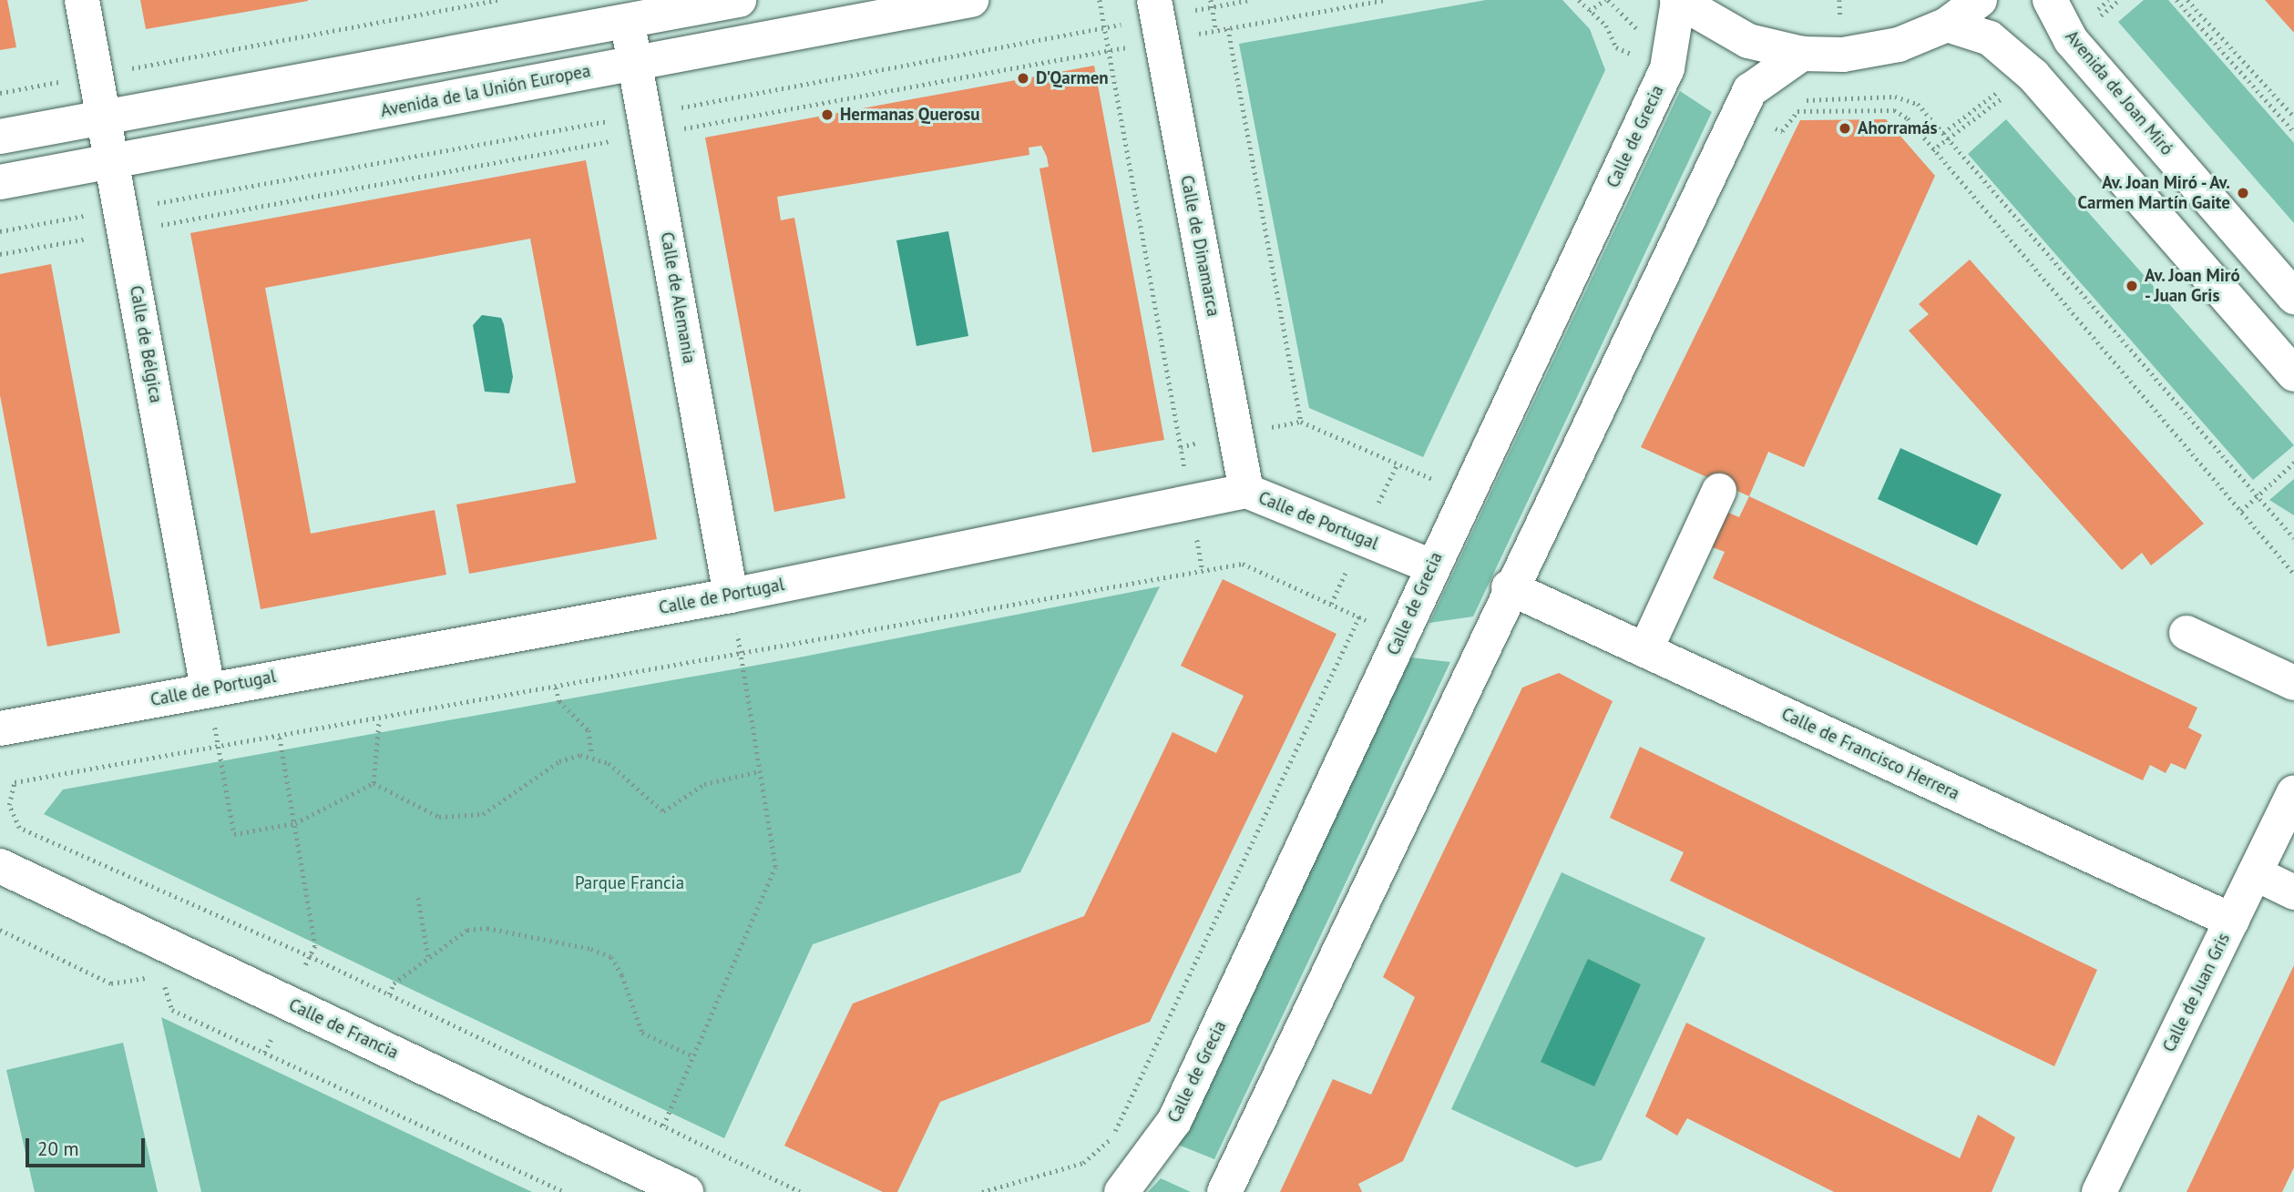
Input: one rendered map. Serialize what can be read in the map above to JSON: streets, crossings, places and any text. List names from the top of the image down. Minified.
{"streets":{"street":["Avenida de la Unión Europea","Avenida de Joan Miró","Calle de Grecia","Calle de Dinamarca","Calle de Alemania","Calle de Bélgica","Calle de Portugal","Calle de Francisco Herrera","Calle de Juan Gris","Calle de Francia"]},"crossings":[["Avenida de la Unión Europea","Calle de Alemania"],["Avenida de la Unión Europea","Calle de Bélgica"],["Calle de Grecia","Calle de Portugal"],["Calle de Dinamarca","Calle de Portugal"],["Calle de Alemania","Calle de Portugal"],["Calle de Bélgica","Calle de Portugal"],["Calle de Francisco Herrera","Calle de Juan Gris"]],"parks":["Parque Francia"],"places":["D'Qarmen","Hermanas Querosu","Ahorramás","Av. Joan Miró - Av. Carmen Martín Gaite","Av. Joan Miró - Juan Gris"],"scale_bar":"20 m"}
